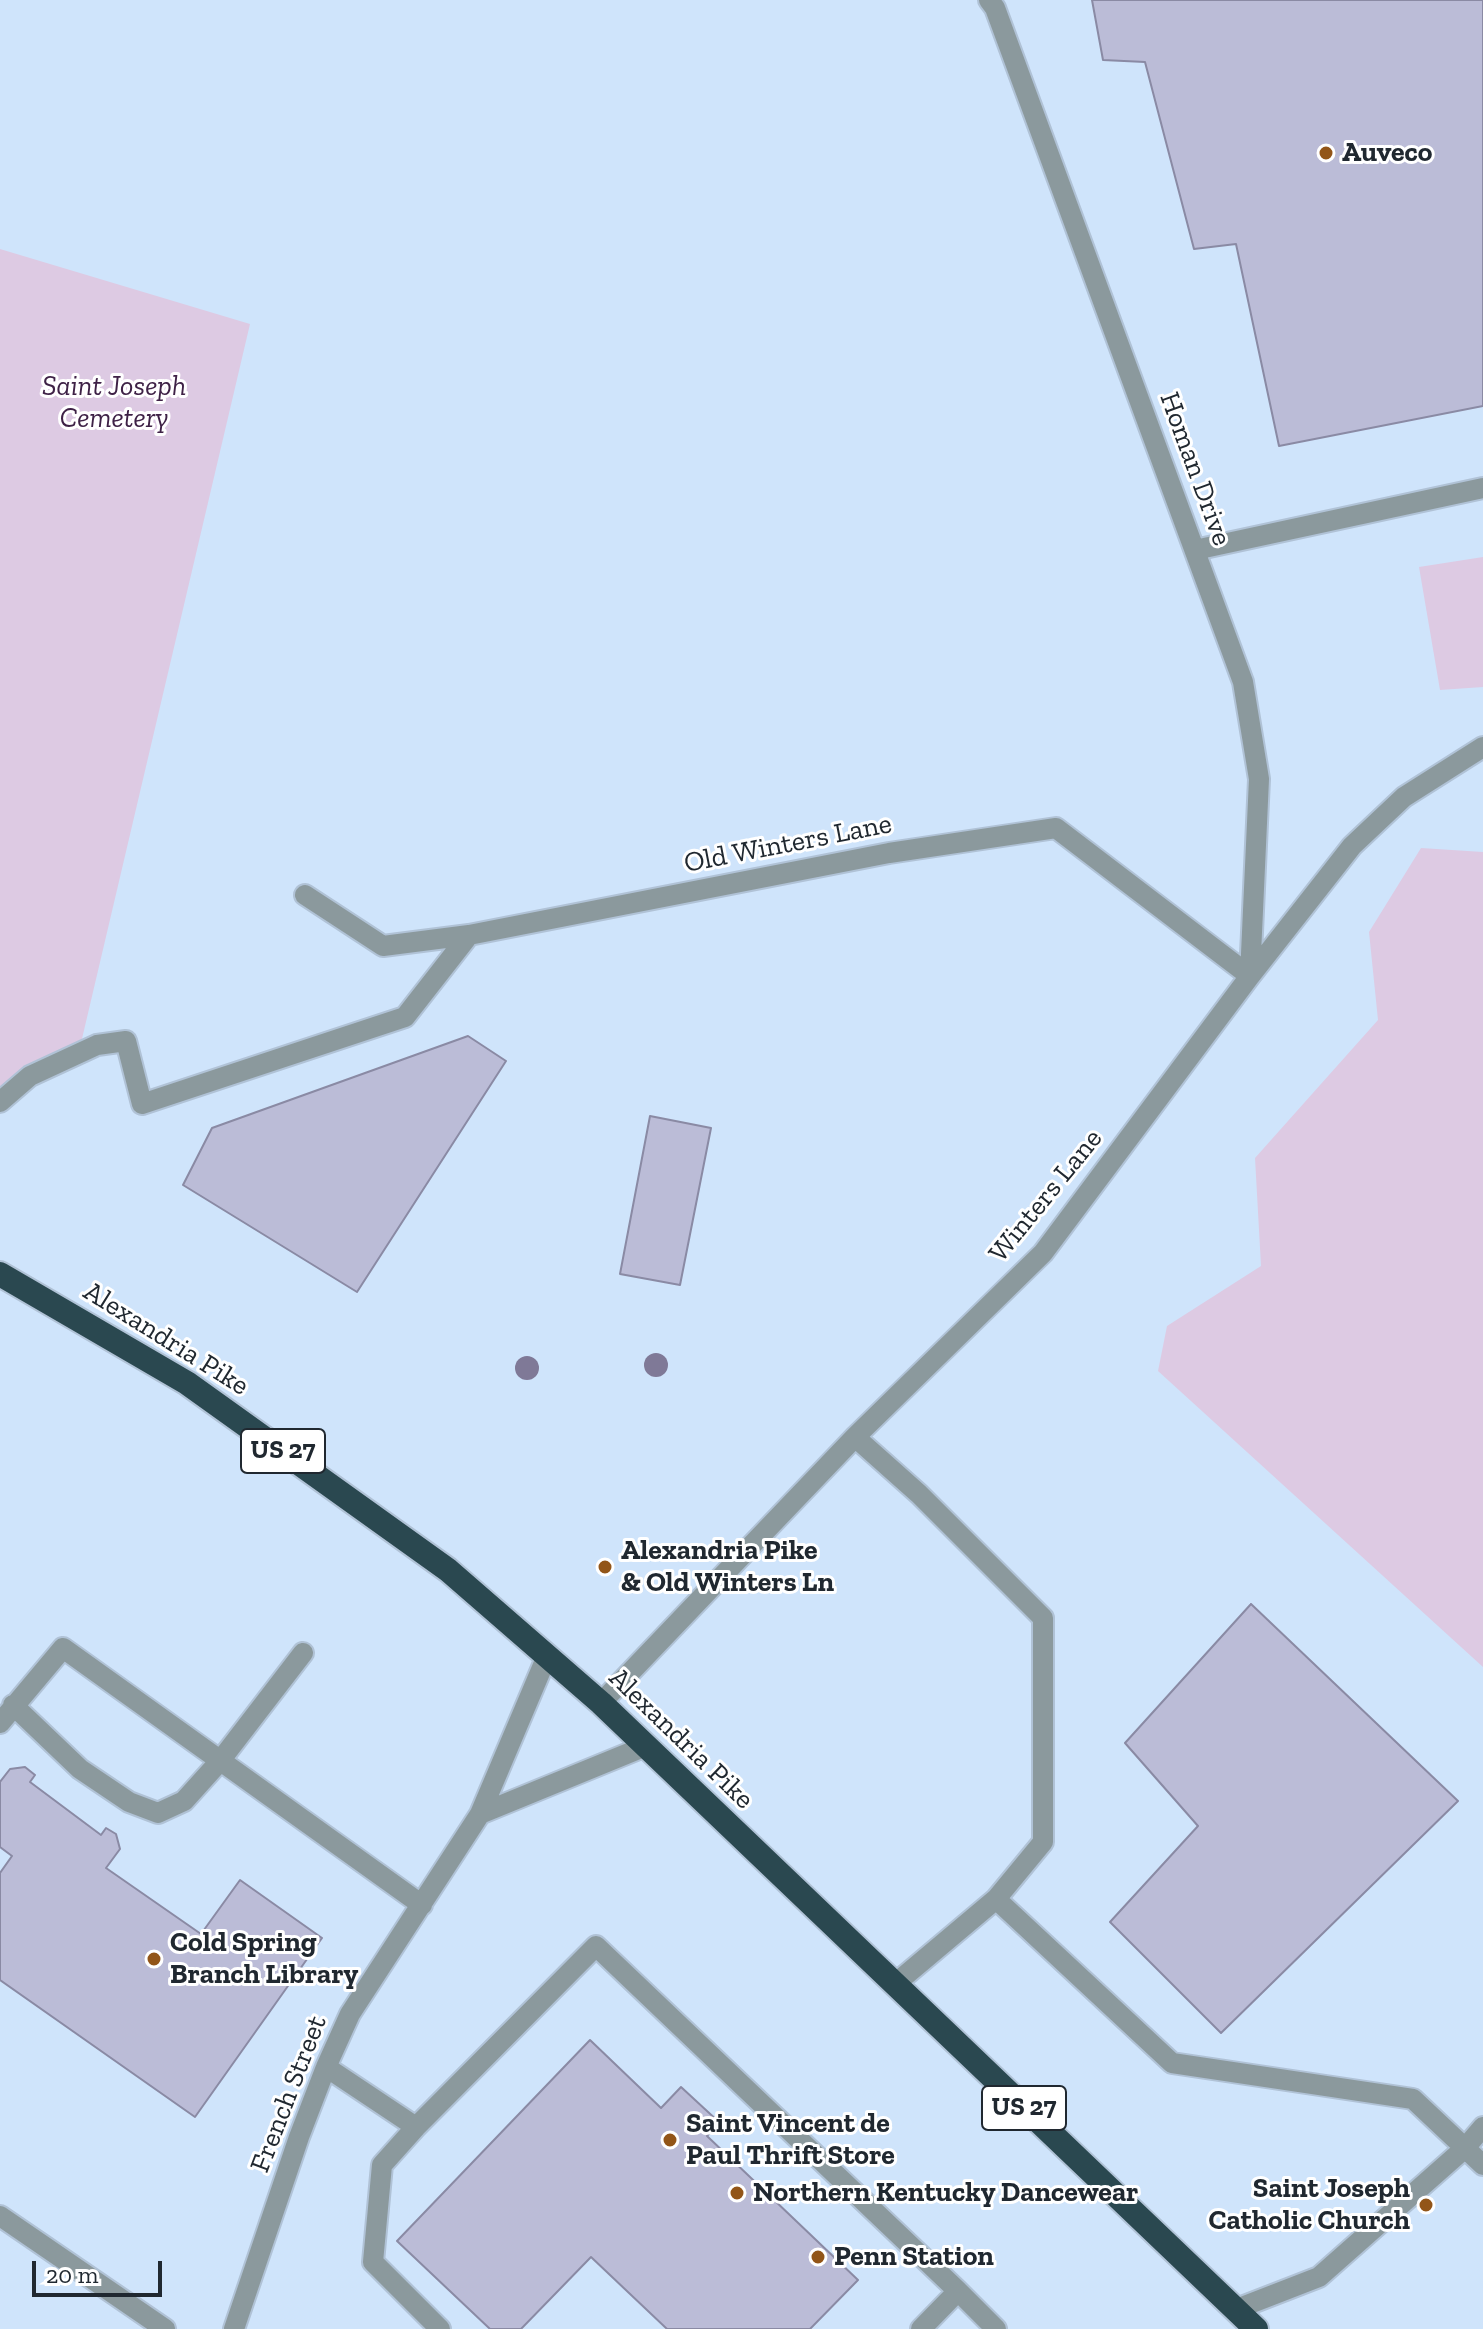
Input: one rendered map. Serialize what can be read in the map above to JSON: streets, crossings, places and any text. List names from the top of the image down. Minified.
{"streets":{"highway":["Alexandria Pike","US 27"],"street":["Homan Drive","Old Winters Lane","Winters Lane","French Street"]},"crossings":[["Homan Drive","Old Winters Lane"],["Homan Drive","Winters Lane"],["Old Winters Lane","Winters Lane"],["Winters Lane","Alexandria Pike"],["Alexandria Pike","French Street"]],"parks":["Saint Joseph Cemetery"],"places":["Auveco","Alexandria Pike & Old Winters Ln","Cold Spring Branch Library","Saint Vincent de Paul Thrift Store","Northern Kentucky Dancewear","Saint Joseph Catholic Church","Penn Station"],"scale_bar":"20 m"}
